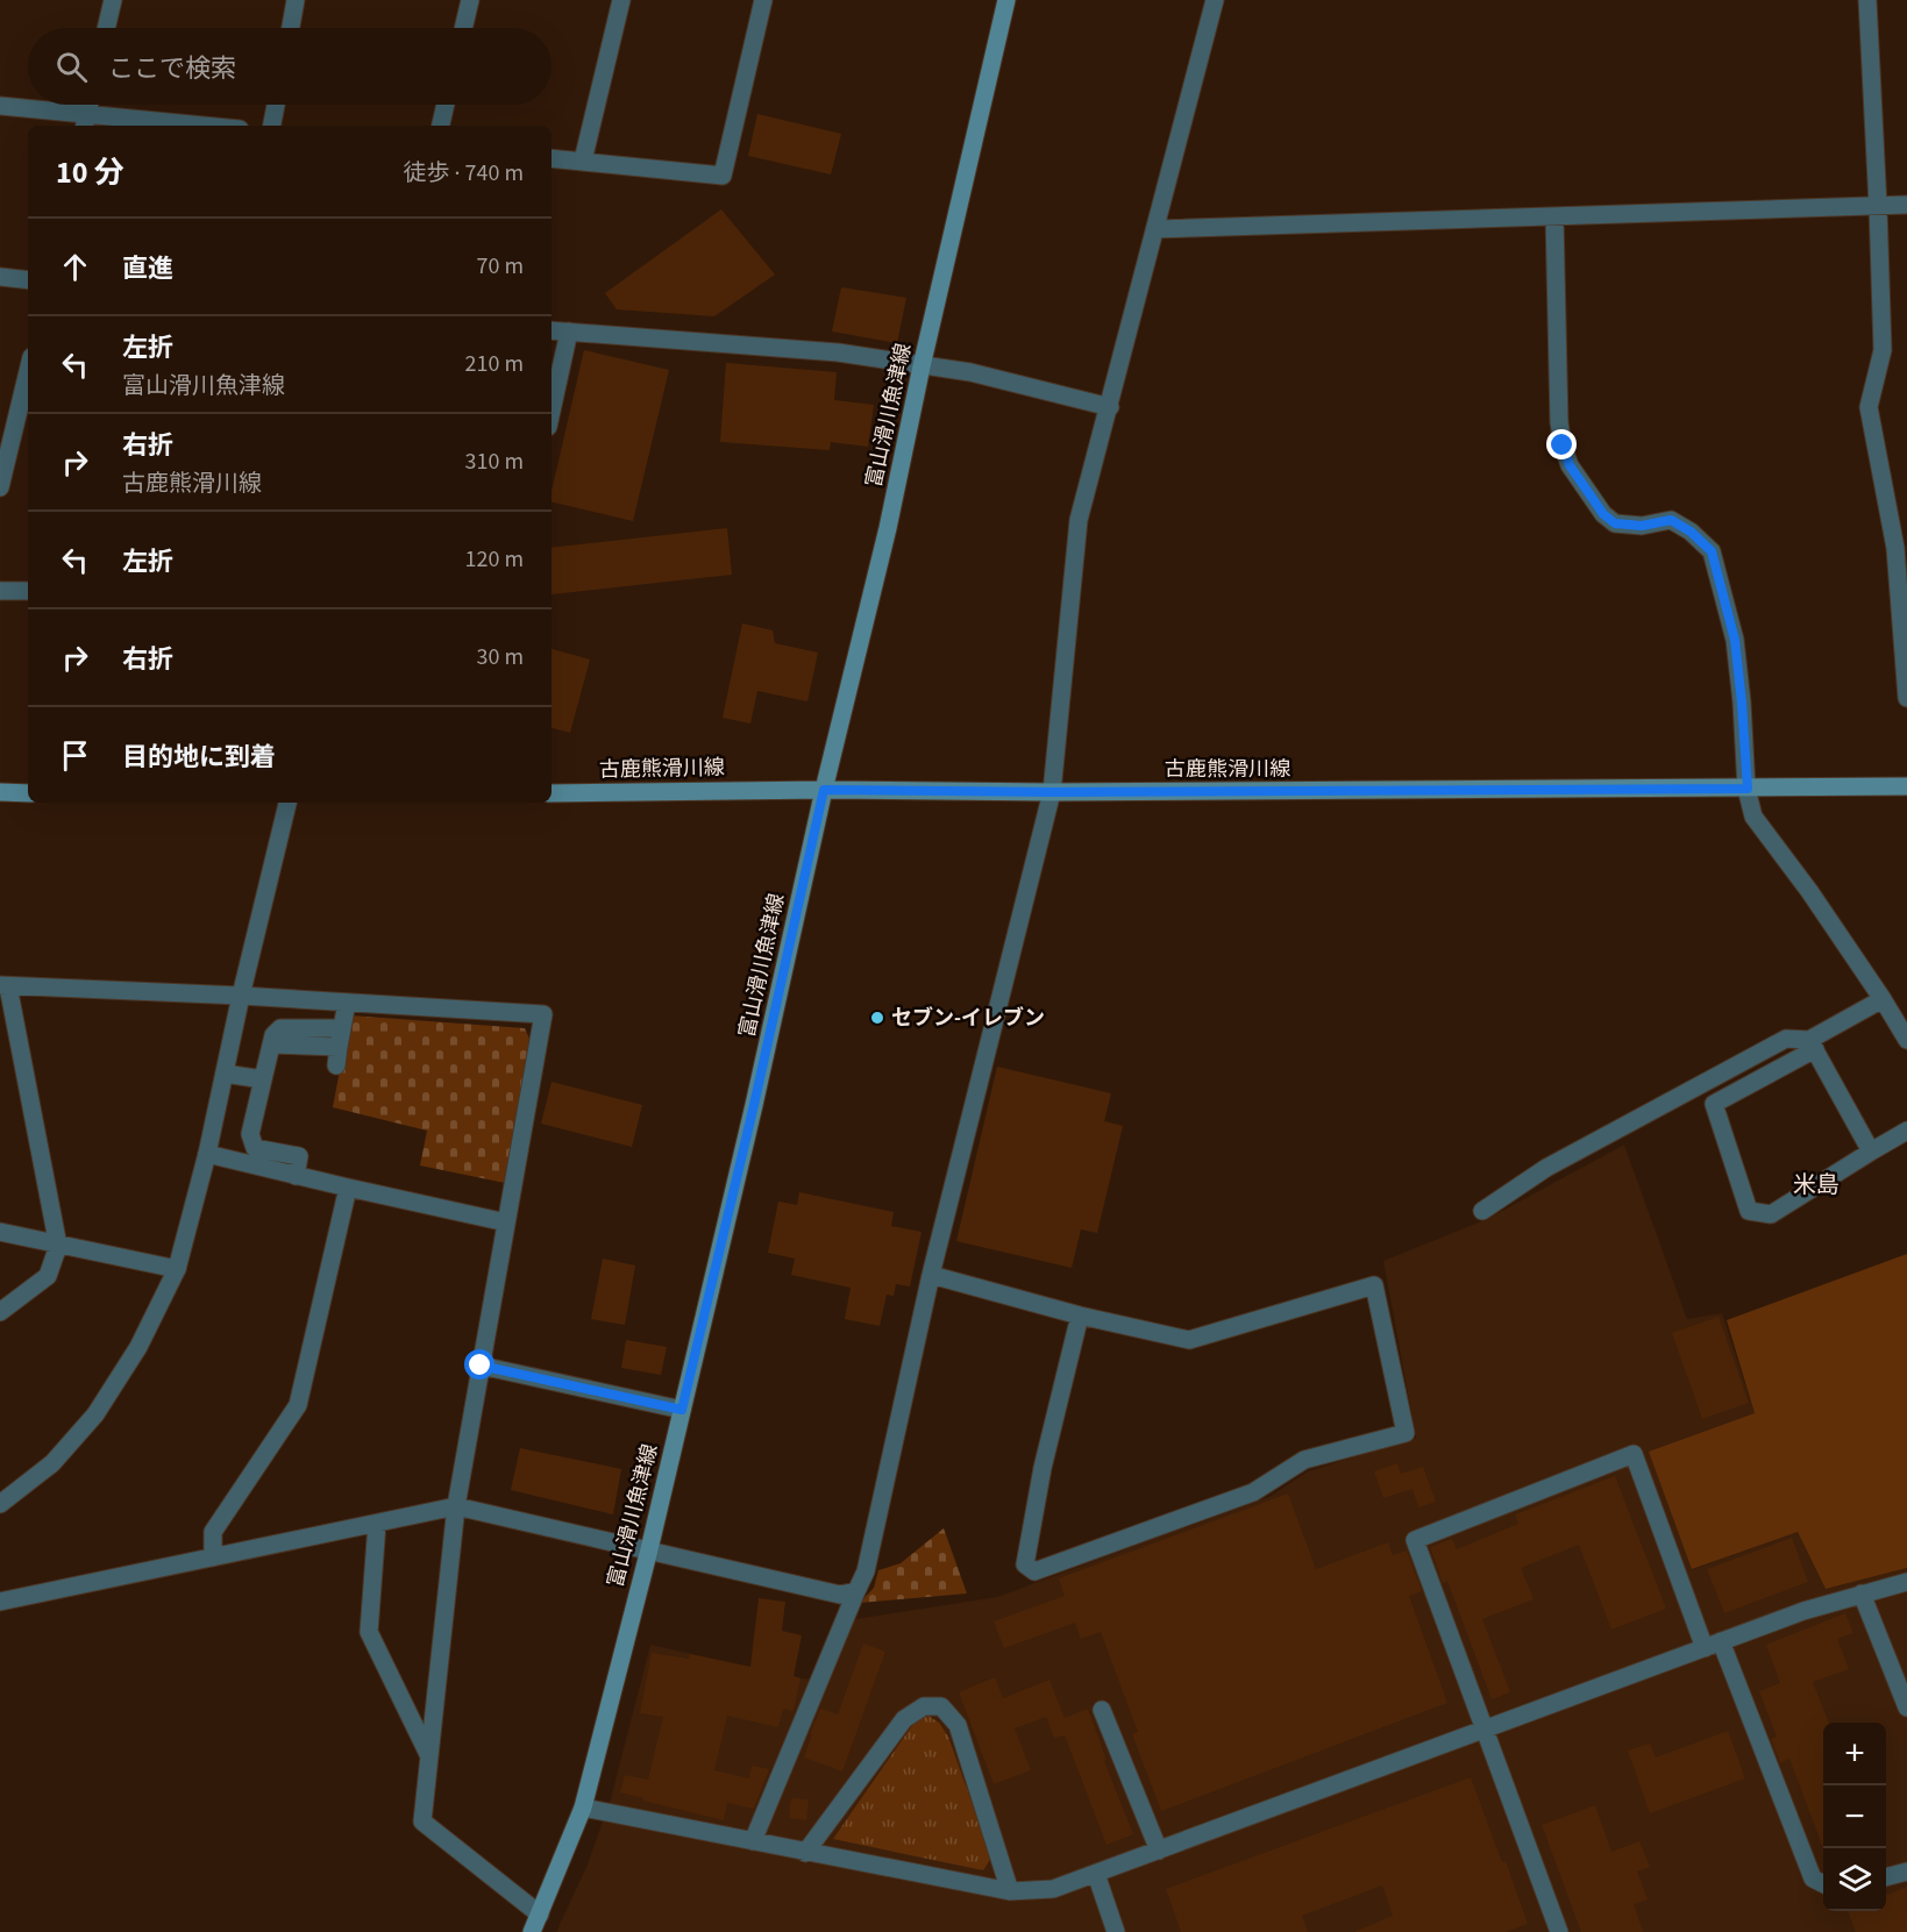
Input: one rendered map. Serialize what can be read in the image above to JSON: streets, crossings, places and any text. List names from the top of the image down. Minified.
{"streets":{"main road":["富山滑川魚津線","古鹿熊滑川線"]},"crossings":[["富山滑川魚津線","古鹿熊滑川線"]],"districts":["米島"],"places":["セブン-イレブン"],"page":{"search":"ここで検索","heading":["10 分","徒歩 · 740 m"],"list":[["直進","70 m"],["左折","富山滑川魚津線","210 m"],["右折","古鹿熊滑川線","310 m"],["左折","120 m"],["右折","30 m"],"目的地に到着"],"map_buttons":["+","−"]}}
